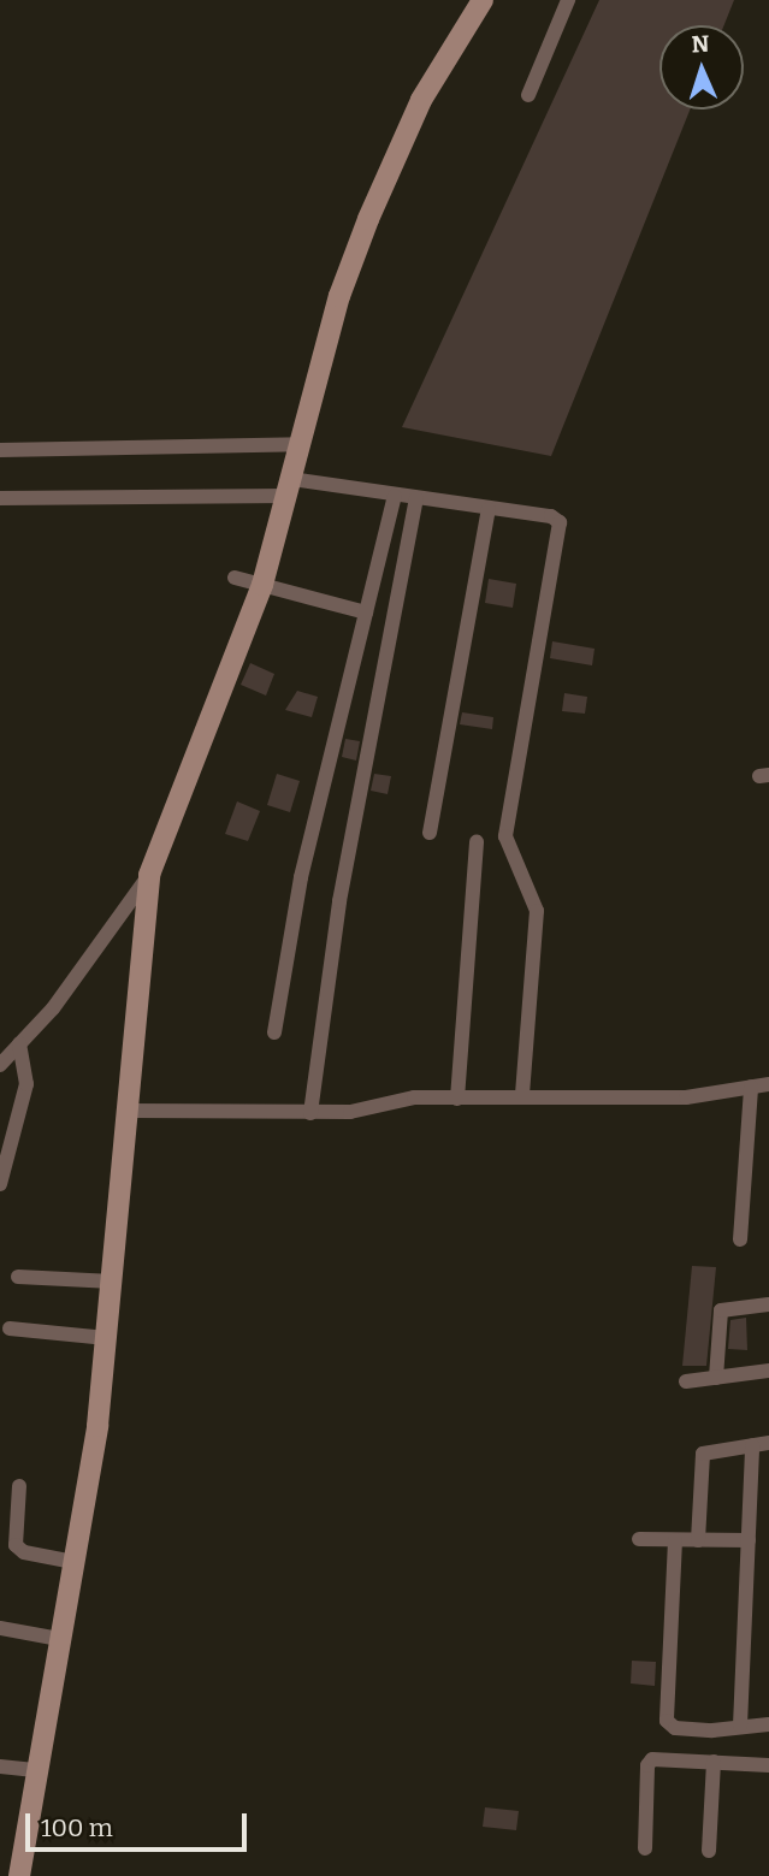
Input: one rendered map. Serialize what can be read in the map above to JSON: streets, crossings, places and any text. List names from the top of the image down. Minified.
{"scale_bar":"100 m","north":"top"}
